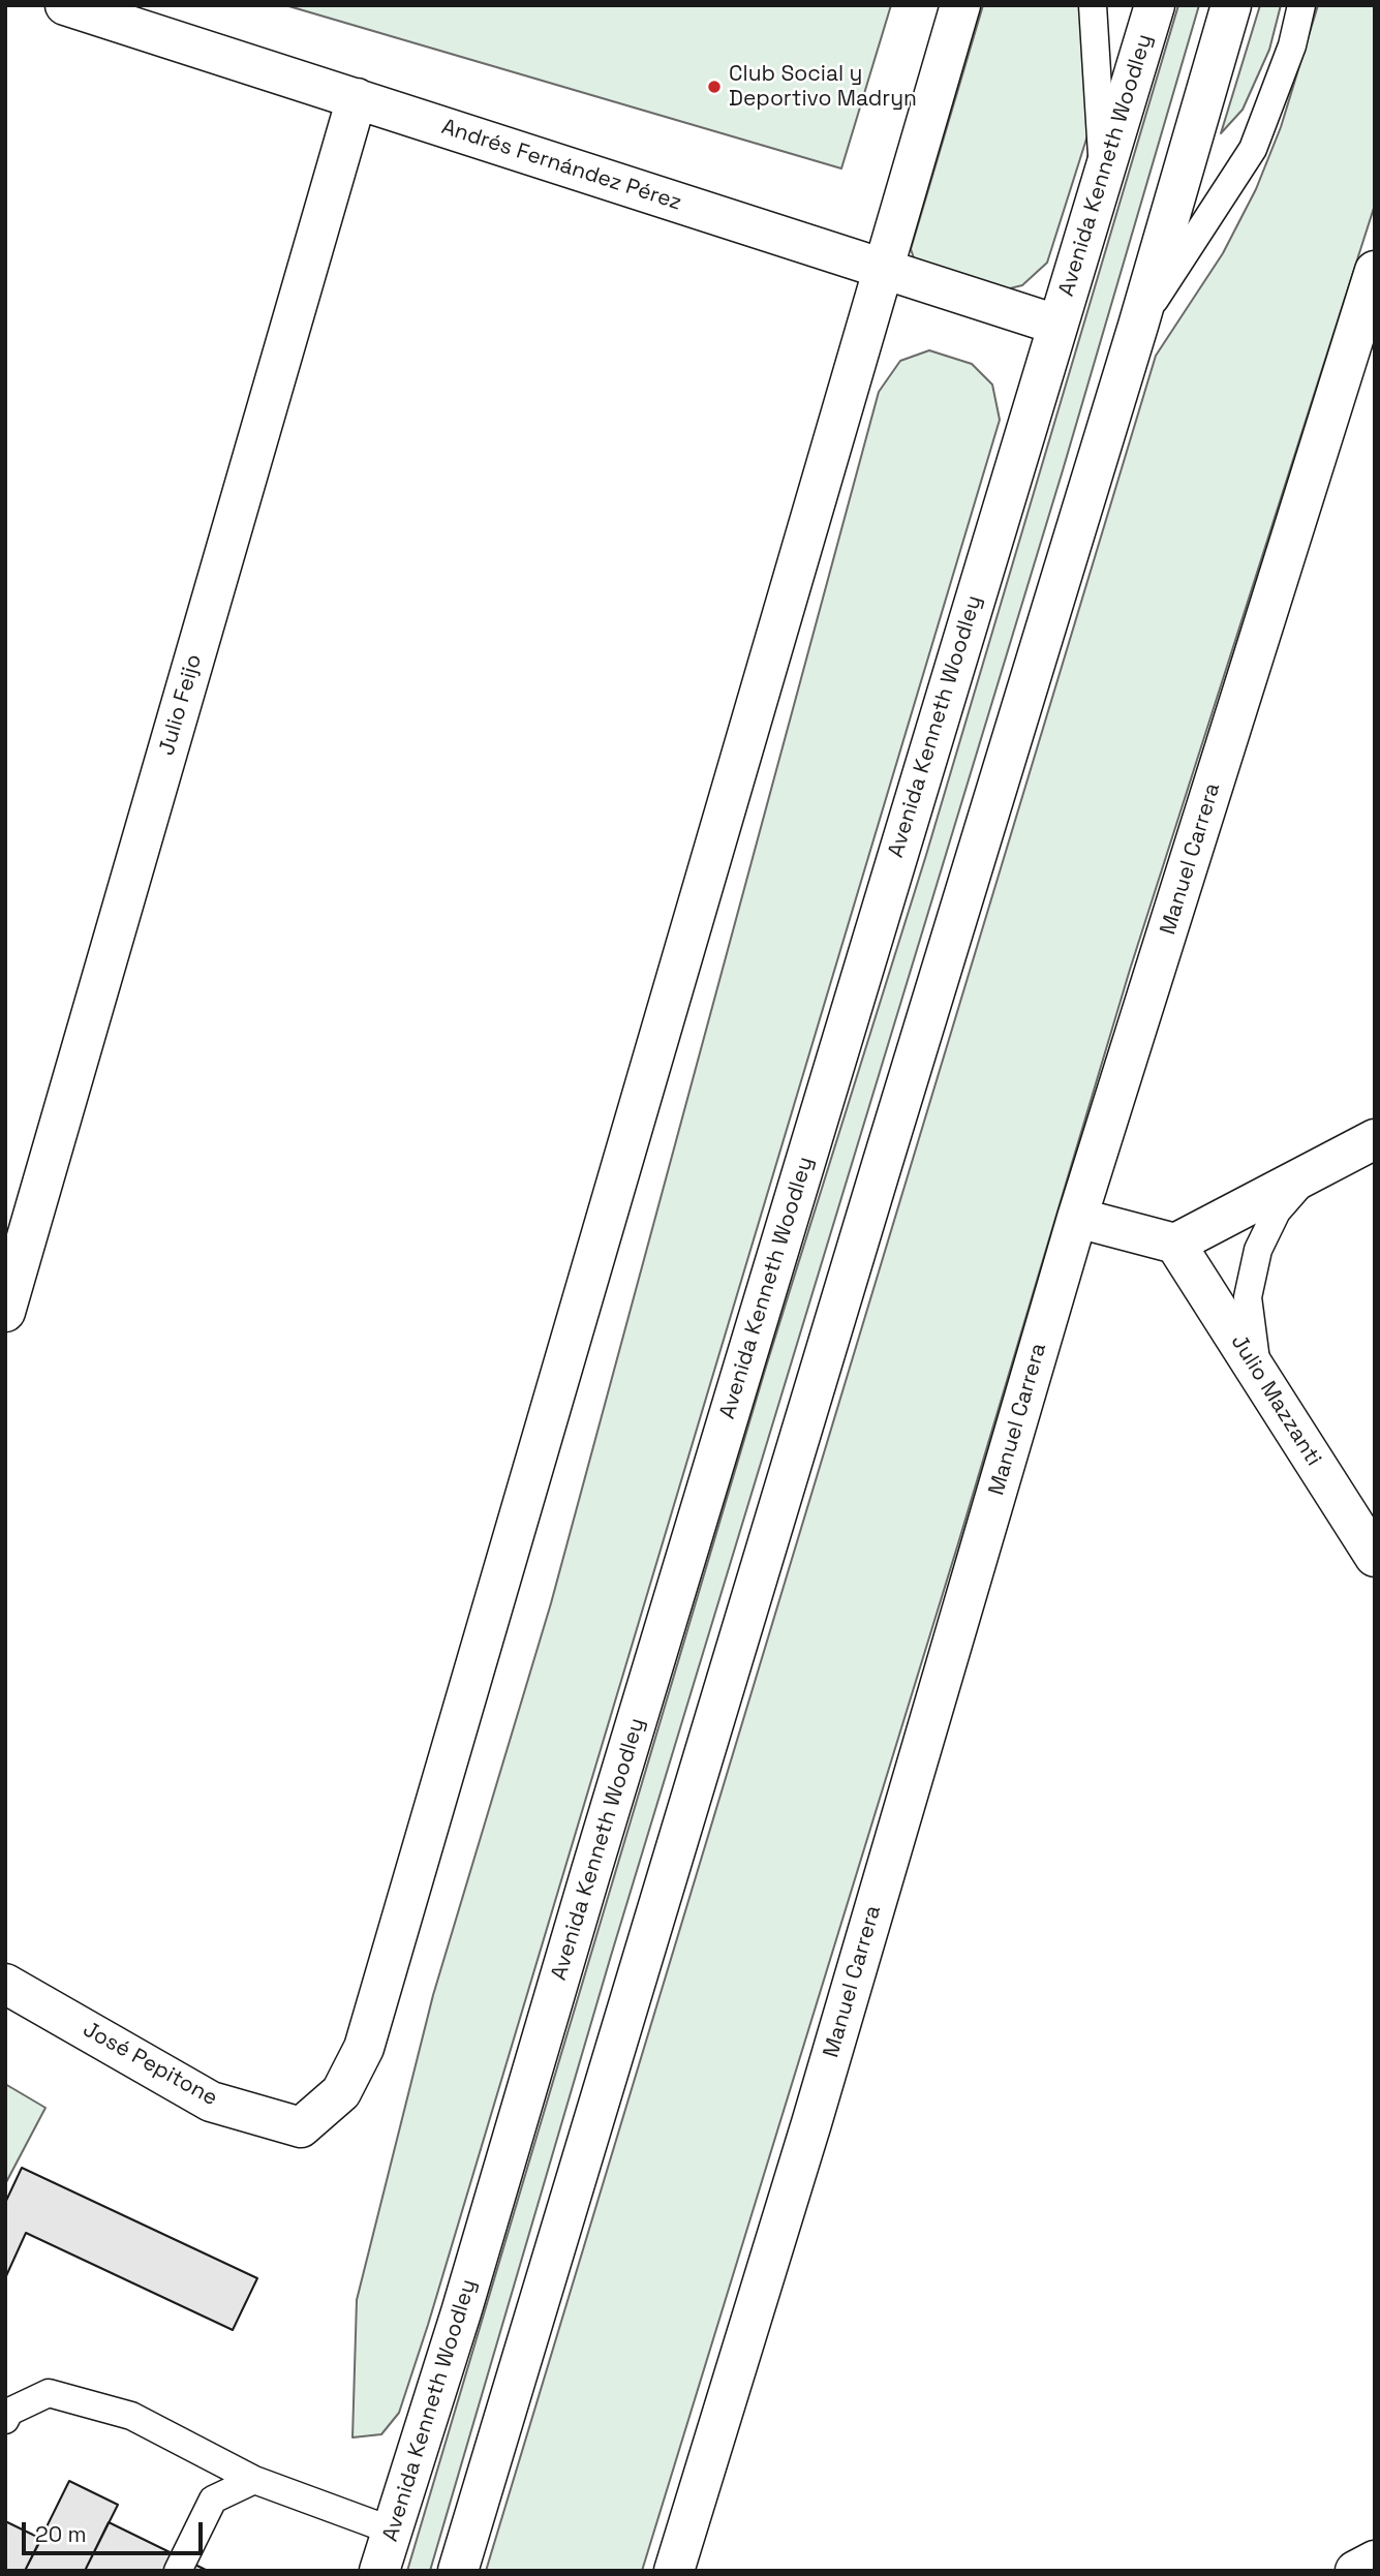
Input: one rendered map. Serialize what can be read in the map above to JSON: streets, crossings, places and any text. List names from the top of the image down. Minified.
{"streets":{"street":["Andrés Fernández Pérez","Avenida Kenneth Woodley","Julio Feijo","Manuel Carrera","Julio Mazzanti","José Pepitone"]},"crossings":[["Andrés Fernández Pérez","Avenida Kenneth Woodley"],["Andrés Fernández Pérez","Julio Feijo"],["Andrés Fernández Pérez","José Pepitone"]],"places":["Club Social y Deportivo Madryn"],"scale_bar":"20 m"}
